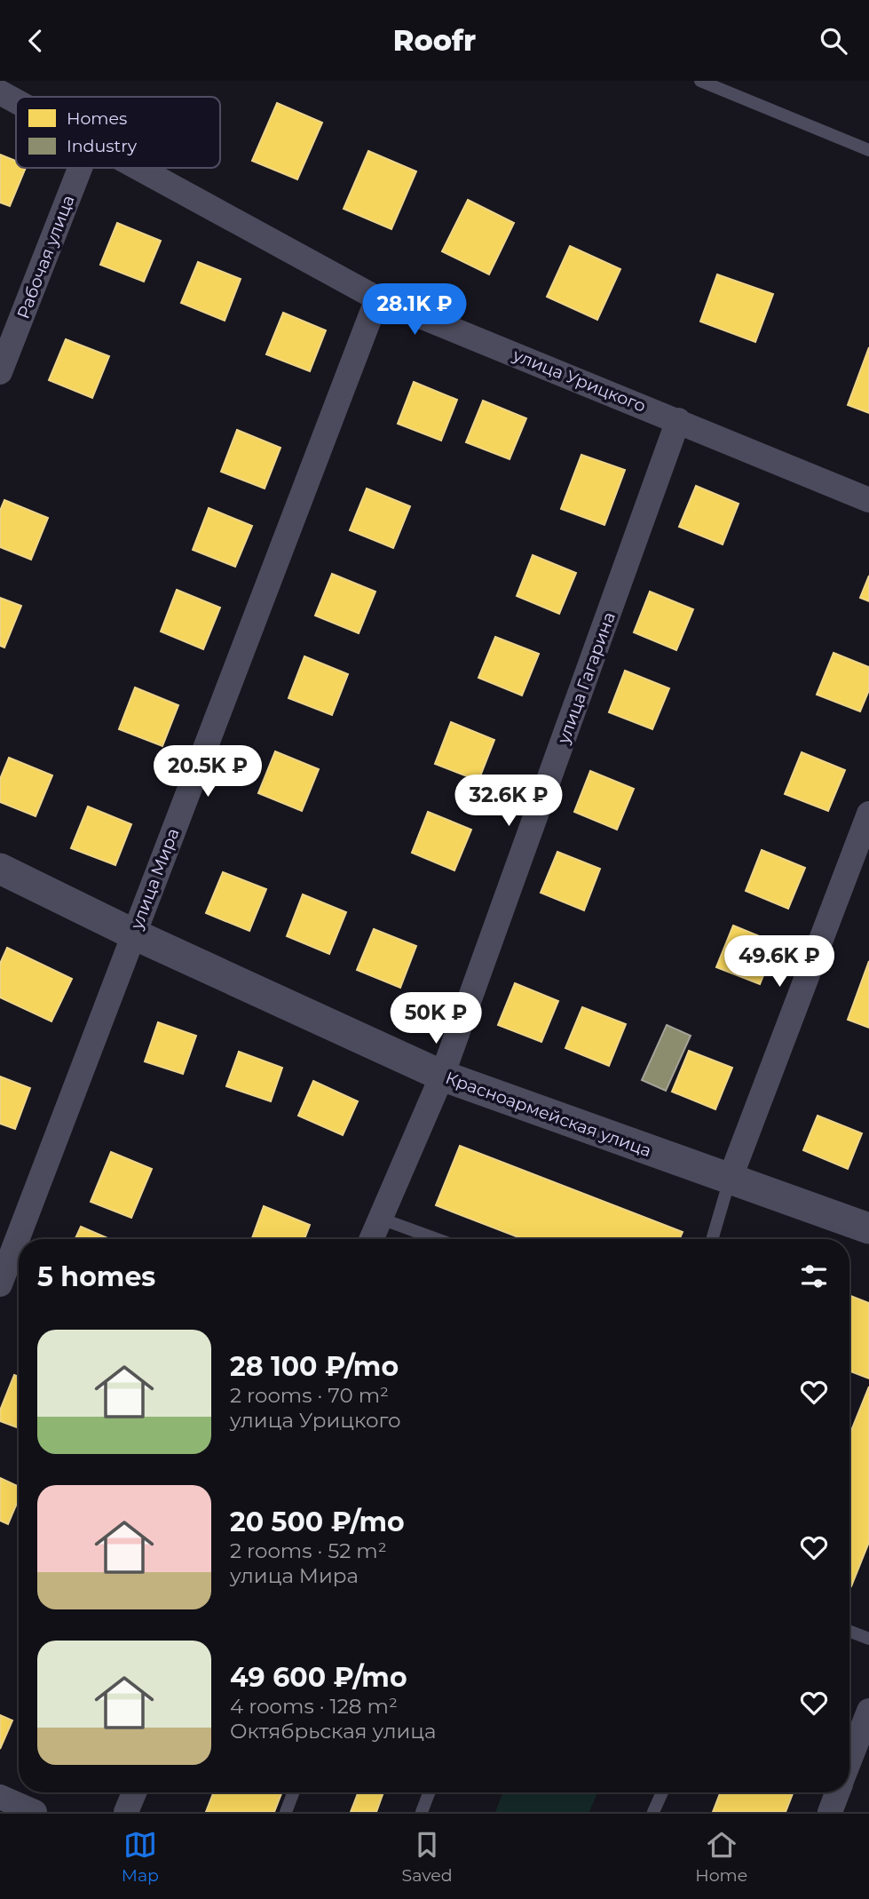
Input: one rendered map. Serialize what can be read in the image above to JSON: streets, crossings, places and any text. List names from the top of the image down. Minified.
{"streets":{"street":["Рабочая улица","улица Урицкого","улица Гагарина","улица Мира","Красноармейская улица"]},"crossings":[["улица Урицкого","улица Гагарина"],["улица Урицкого","улица Мира"],["улица Гагарина","Красноармейская улица"],["улица Мира","Красноармейская улица"]],"legend":["Homes","Industry"],"page":{"header":"Roofr","price":["28.1K ₽","20.5K ₽","32.6K ₽","49.6K ₽","50K ₽"],"heading":"5 homes","list":[{"name":"28 100 ₽/mo","note":"2 rooms · 70 m² · улица Урицкого"},{"name":"20 500 ₽/mo","note":"2 rooms · 52 m² · улица Мира"},{"name":"49 600 ₽/mo","note":"4 rooms · 128 m² · Октябрьская улица"}],"tabs":["Map","Saved","Home"]}}
